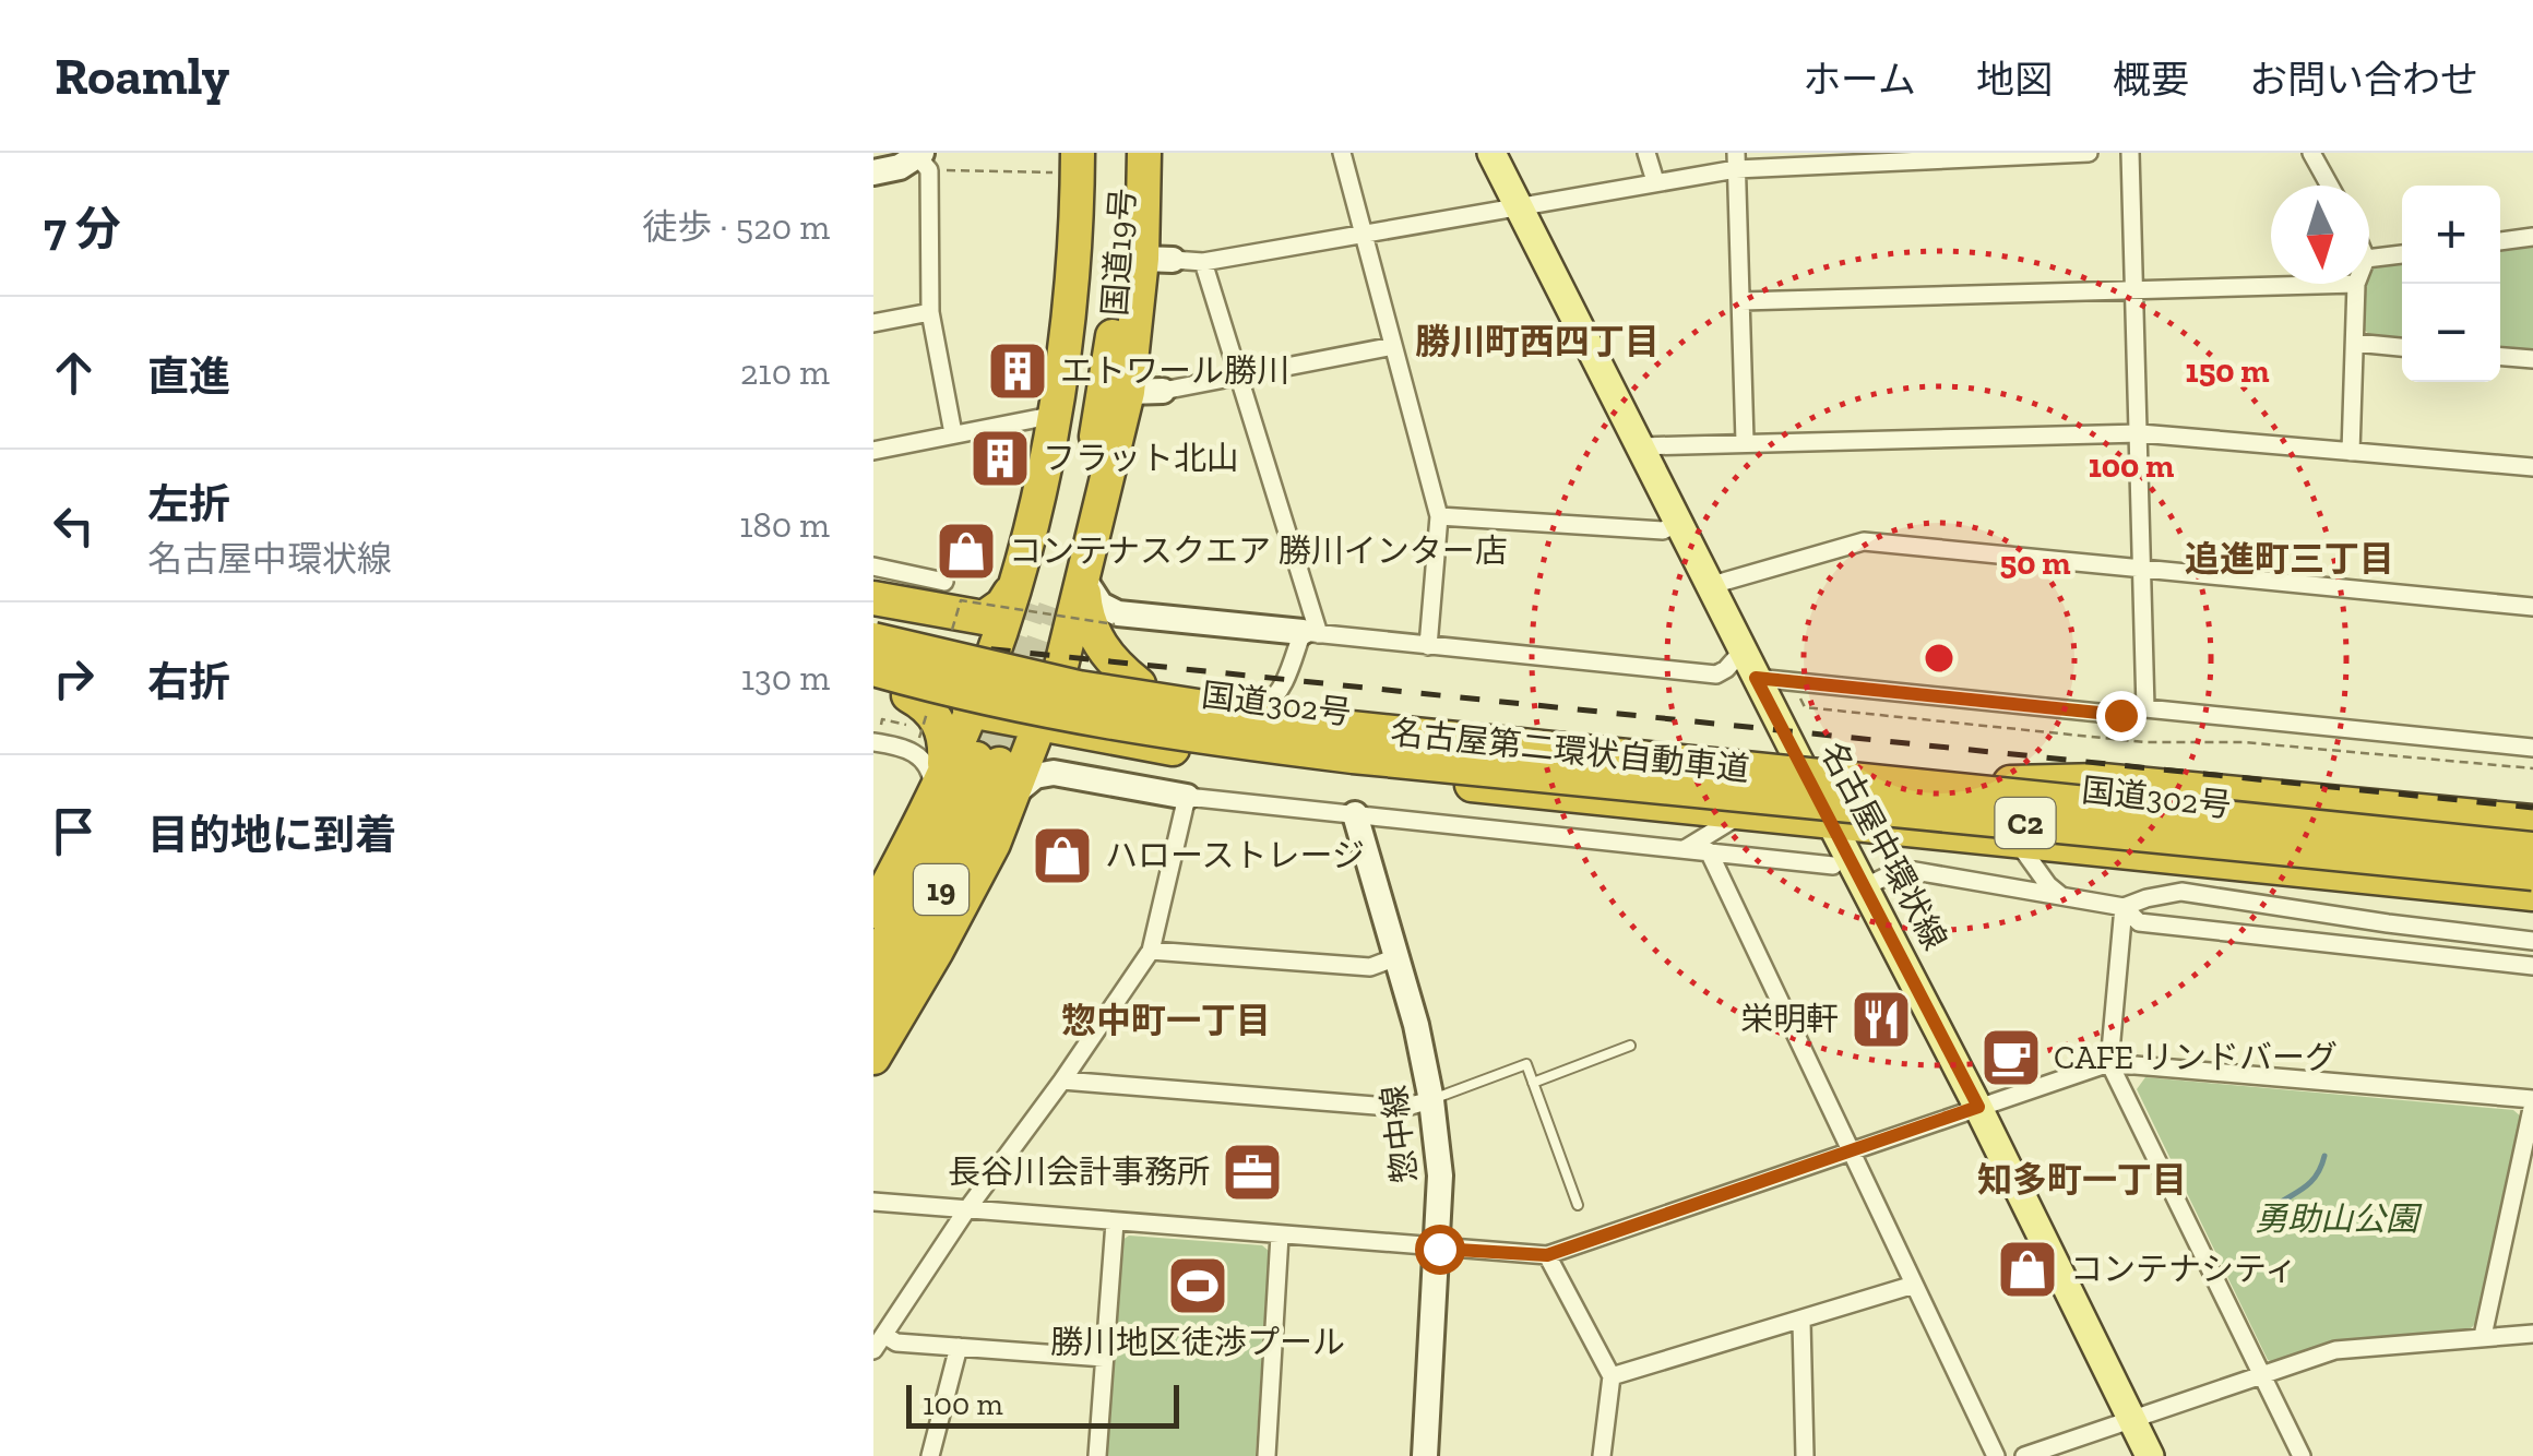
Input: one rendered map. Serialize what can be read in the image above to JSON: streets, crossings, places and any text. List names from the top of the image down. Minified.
{"streets":{"highway":["国道19号","国道302号","名古屋第二環状自動車道","C2","19"],"main road":["名古屋中環状線"],"street":["惣中線"]},"crossings":[["国道302号","名古屋中環状線"]],"districts":["勝川町西四丁目","追進町三丁目","惣中町一丁目","知多町一丁目"],"parks":["勇助山公園"],"places":{"building":["エトワール勝川","フラット北山"],"shop":["コンテナスクエア 勝川インター店","ハローストレージ","コンテナシティ"],"restaurant":["栄明軒"],"cafe":["CAFE リンドバーグ"],"office":["長谷川会計事務所"],"sports":["勝川地区徒渉プール"]},"scale_bar":"100 m","north":"bottom","page":{"header":"Roamly","nav":["ホーム","地図","概要","お問い合わせ"],"heading":["7 分","徒歩 · 520 m"],"map_buttons":["+","−"],"list":[["直進","210 m"],["左折","名古屋中環状線","180 m"],["右折","130 m"],"目的地に到着"],"scale":"100 m"},"rings":["150 m","100 m","50 m"]}
